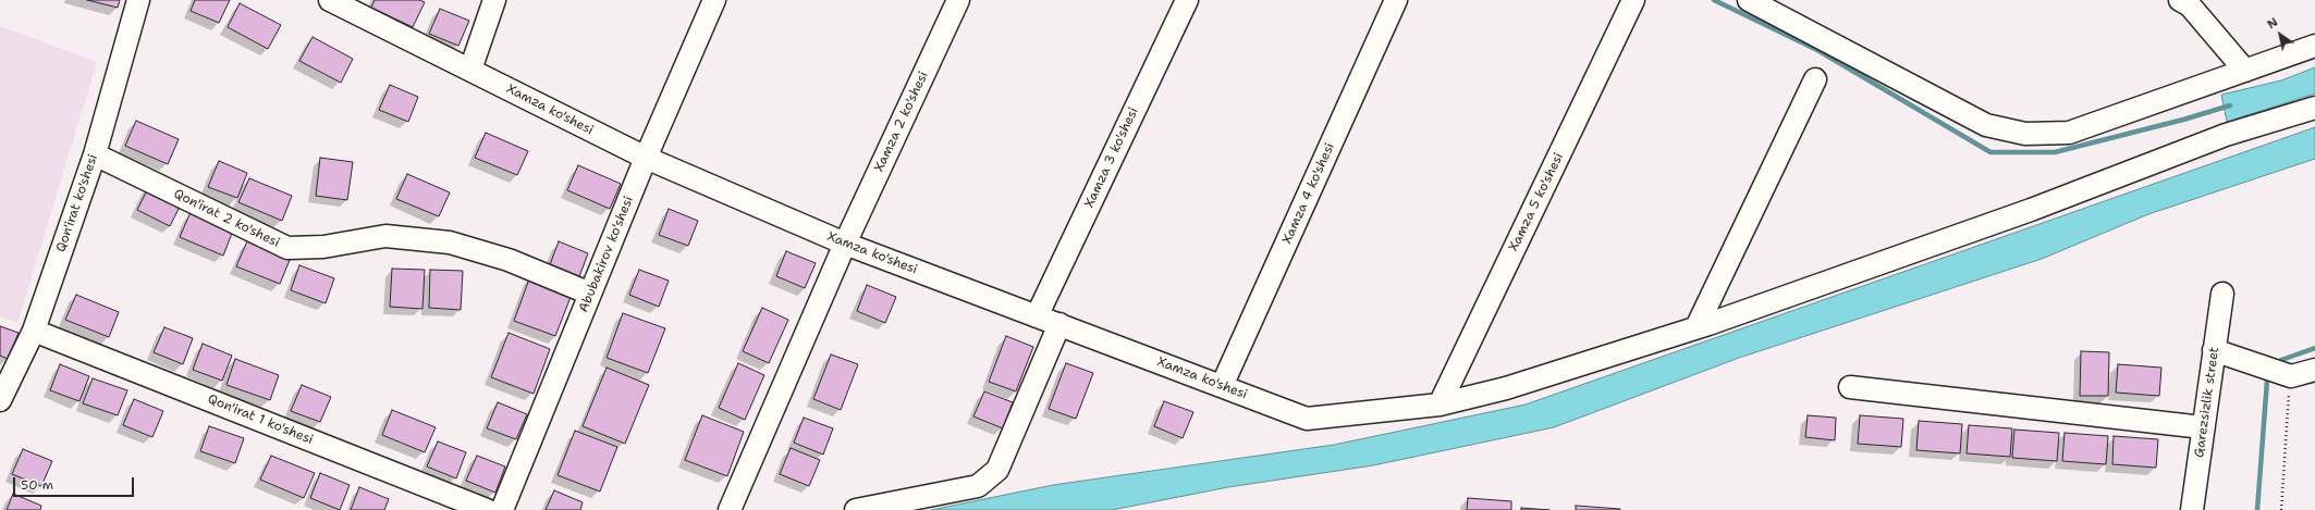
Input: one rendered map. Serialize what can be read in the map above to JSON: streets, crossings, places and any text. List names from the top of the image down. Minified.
{"streets":{"street":["Xamza ko'shesi","Xamza 2 ko'shesi","Xamza 3 ko'shesi","Xamza 4 ko'shesi","Xamza 5 ko'shesi","Qon'irat ko'shesi","Qon'irat 2 ko'shesi","Abubakirov ko'shesi","Garezsizlik street","Qon'irat 1 ko'shesi"]},"crossings":[["Xamza ko'shesi","Xamza 2 ko'shesi"],["Xamza ko'shesi","Xamza 3 ko'shesi"],["Xamza ko'shesi","Xamza 4 ko'shesi"],["Xamza ko'shesi","Xamza 5 ko'shesi"],["Xamza ko'shesi","Abubakirov ko'shesi"],["Qon'irat ko'shesi","Qon'irat 2 ko'shesi"],["Qon'irat ko'shesi","Qon'irat 1 ko'shesi"],["Qon'irat 2 ko'shesi","Abubakirov ko'shesi"]],"scale_bar":"50 m","north":"top left"}
